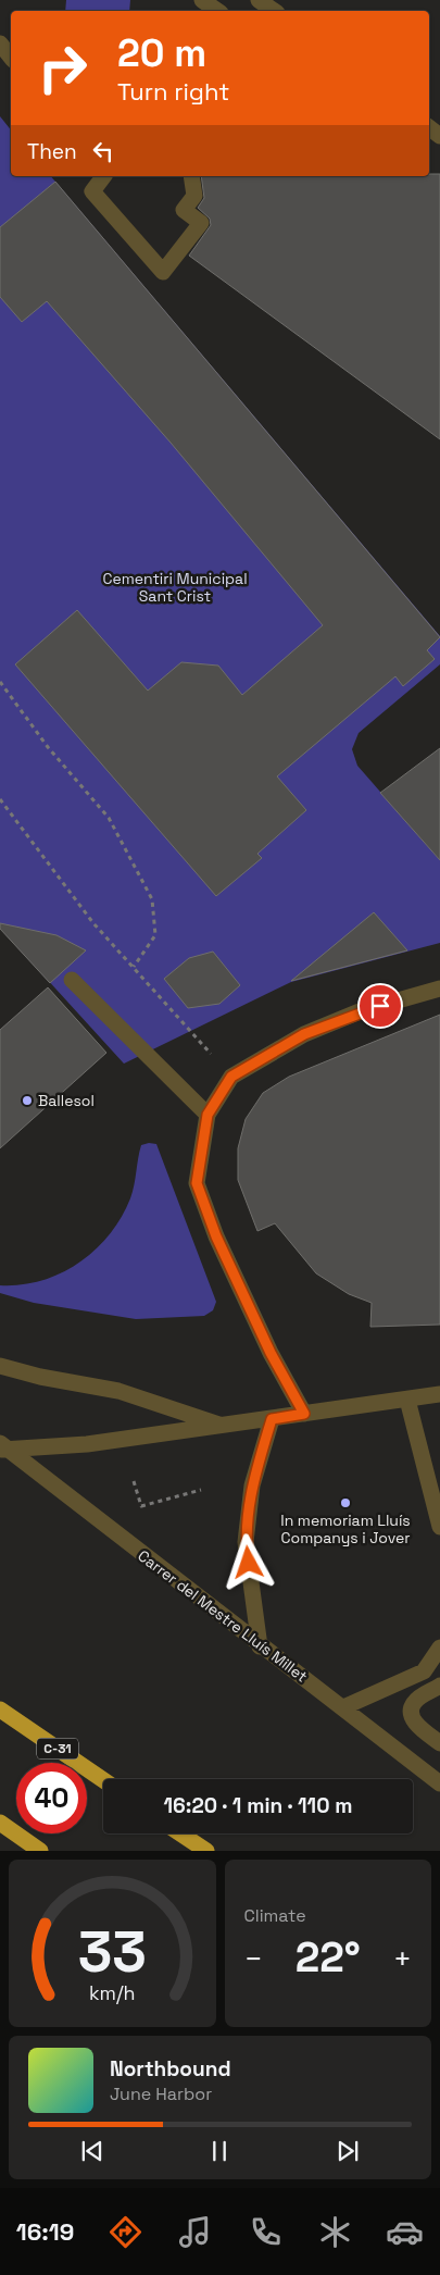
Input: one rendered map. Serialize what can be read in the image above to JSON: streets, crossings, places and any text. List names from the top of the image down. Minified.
{"streets":{"highway":["C-31"],"street":["Carrer del Mestre Lluís Millet"]},"parks":["Cementiri Municipal Sant Crist"],"places":["Ballesol","In memoriam Lluís Companys i Jover"],"page":{"turn":["20 m","Turn right"],"then":"Then","limit":"40","trip":"16:20 · 1 min · 110 m","tile":"Climate","heat":["−","22°","+"],"song":["Northbound","June Harbor"],"tabs":"16:19","gauge":["33","km/h"]}}
